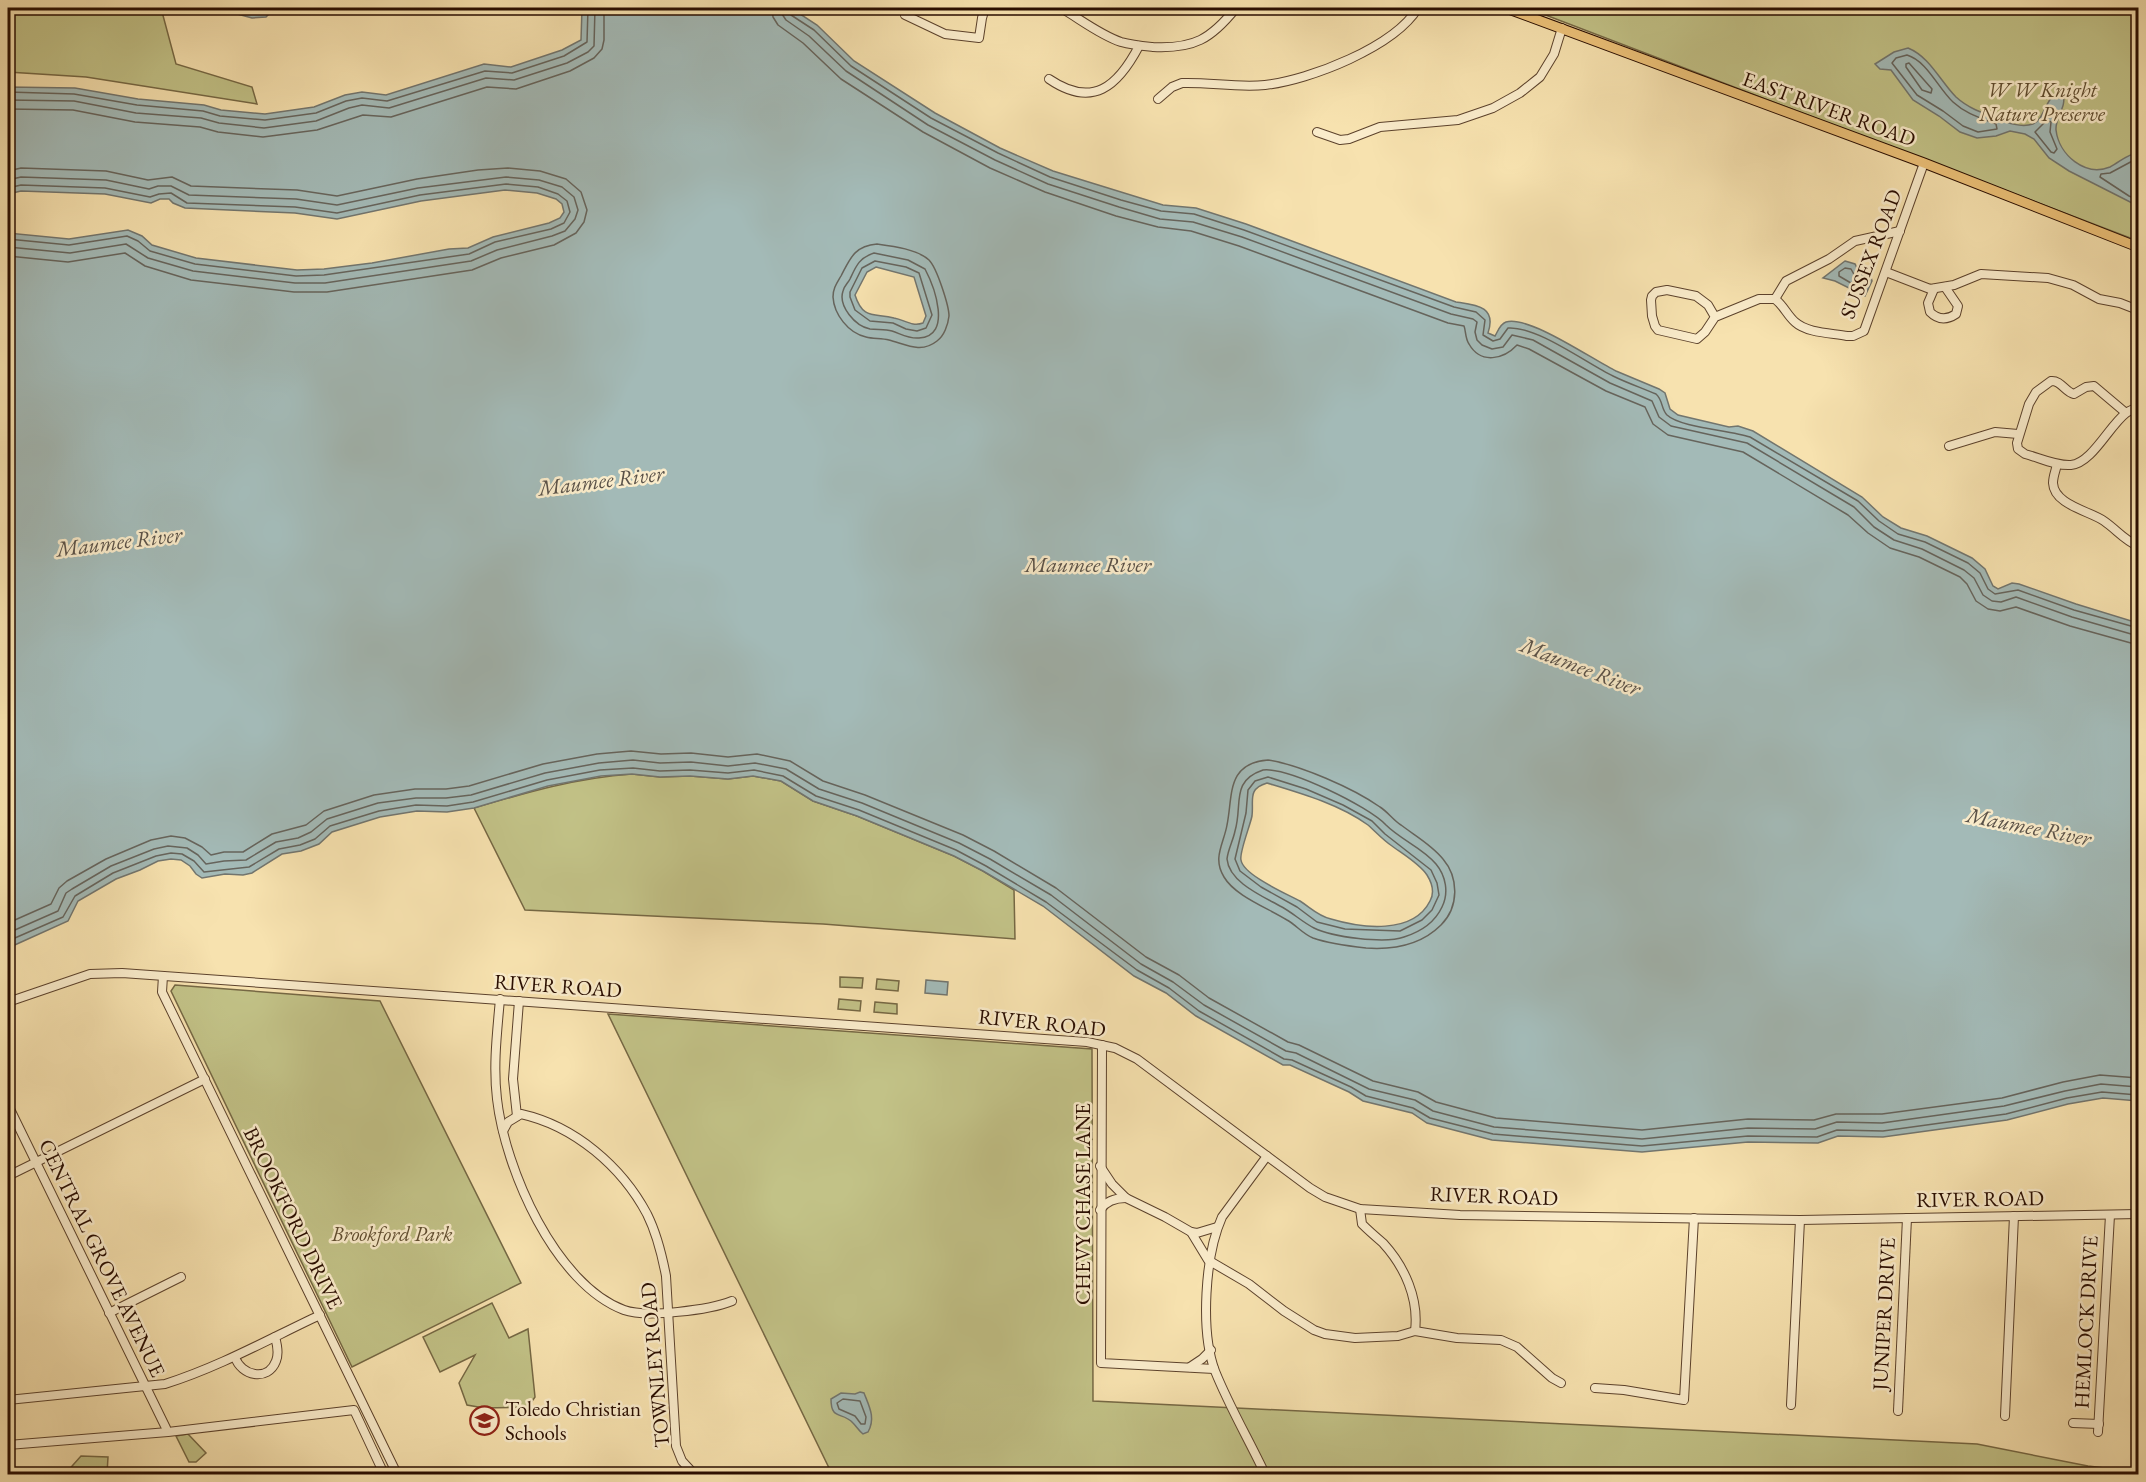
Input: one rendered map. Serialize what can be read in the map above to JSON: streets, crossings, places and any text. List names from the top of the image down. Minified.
{"streets":{"main road":["EAST RIVER ROAD"],"street":["SUSSEX ROAD","RIVER ROAD","CHEVY CHASE LANE","BROOKFORD DRIVE","CENTRAL GROVE AVENUE","JUNIPER DRIVE","HEMLOCK DRIVE","TOWNLEY ROAD"]},"crossings":[["EAST RIVER ROAD","SUSSEX ROAD"],["RIVER ROAD","CHEVY CHASE LANE"],["RIVER ROAD","BROOKFORD DRIVE"],["RIVER ROAD","JUNIPER DRIVE"],["RIVER ROAD","HEMLOCK DRIVE"]],"water":["Maumee River"],"parks":["W W Knight Nature Preserve","Brookford Park"],"places":{"school or university":["Toledo Christian Schools"]}}
